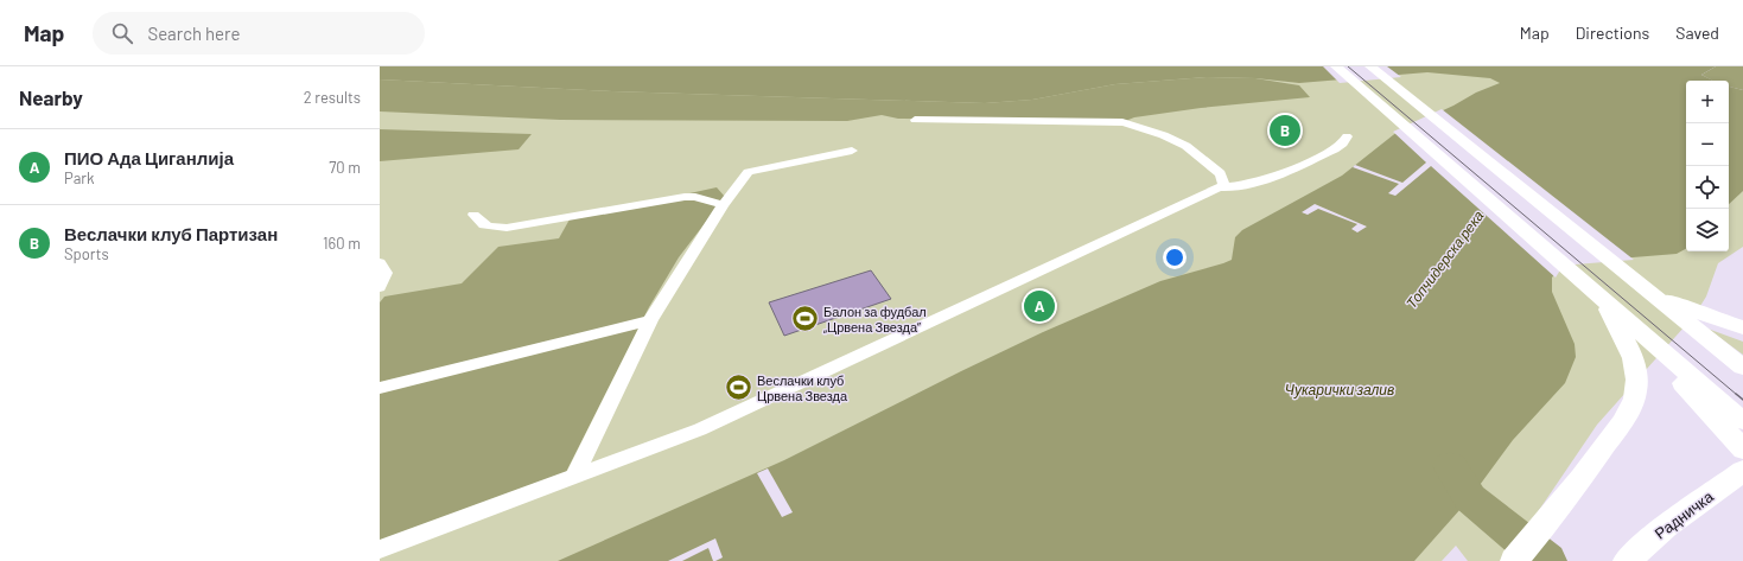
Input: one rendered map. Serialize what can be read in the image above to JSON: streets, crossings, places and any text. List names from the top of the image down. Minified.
{"streets":{"main road":["Радничка"]},"water":["Топчидерска река","Чукарички залив"],"places":{"sports":["Балон за фудбал „Црвена Звезда”","Веслачки клуб Црвена Звезда"]},"page":{"header":"Map","search":"Search here","nav":["Map","Directions","Saved"],"heading":["Nearby","2 results"],"map_buttons":["+","−"],"pins":["B","A"],"list":[{"mark":"A","name":"ПИО Ада Циганлија","note":"Park","value":"70 m"},{"mark":"B","name":"Веслачки клуб Партизан","note":"Sports","value":"160 m"}]}}
